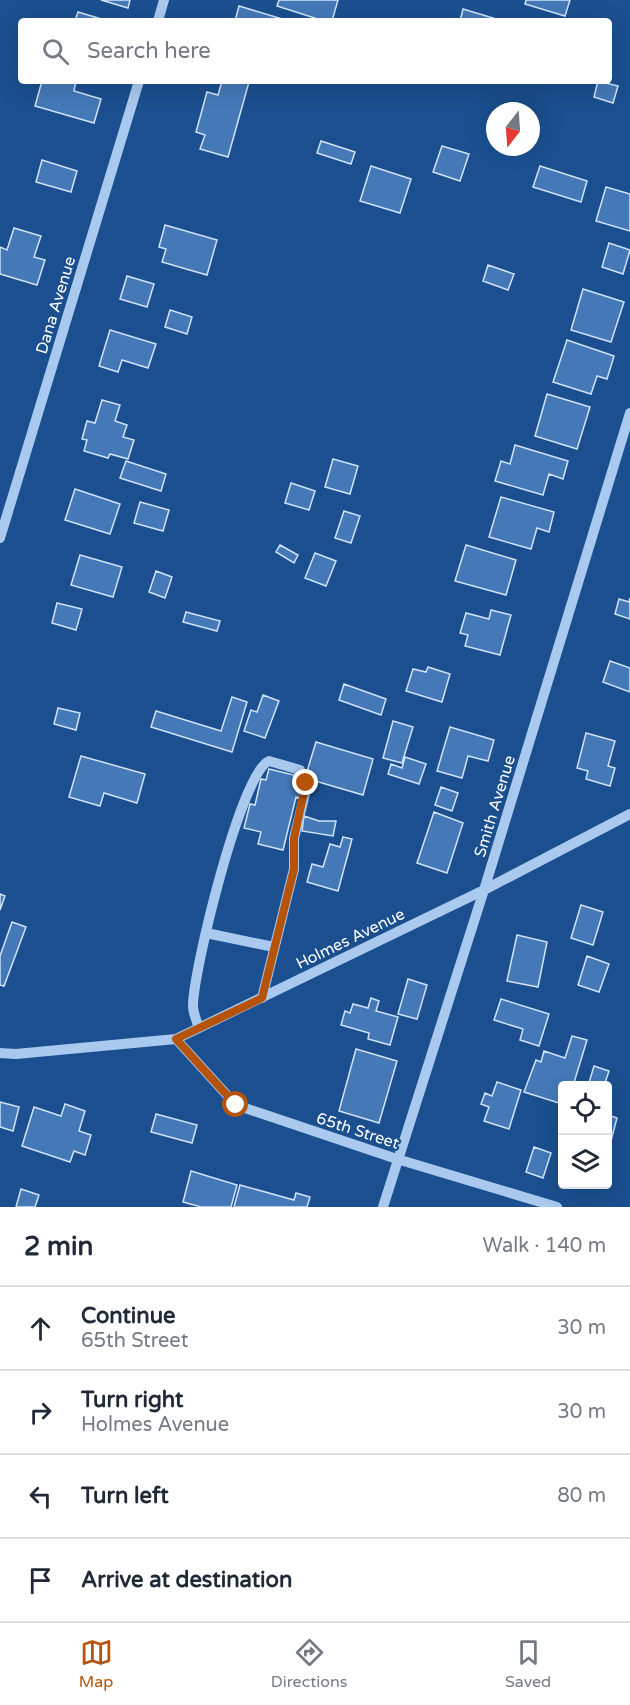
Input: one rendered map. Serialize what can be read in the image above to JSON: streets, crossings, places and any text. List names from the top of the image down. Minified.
{"streets":{"street":["Dana Avenue","Smith Avenue","Holmes Avenue","65th Street"]},"crossings":[["Smith Avenue","Holmes Avenue"],["Smith Avenue","65th Street"],["Holmes Avenue","65th Street"]],"north":"bottom","page":{"search":"Search here","heading":["2 min","Walk · 140 m"],"list":[["Continue","65th Street","30 m"],["Turn right","Holmes Avenue","30 m"],["Turn left","80 m"],"Arrive at destination"],"nav":["Map","Directions","Saved"]}}
